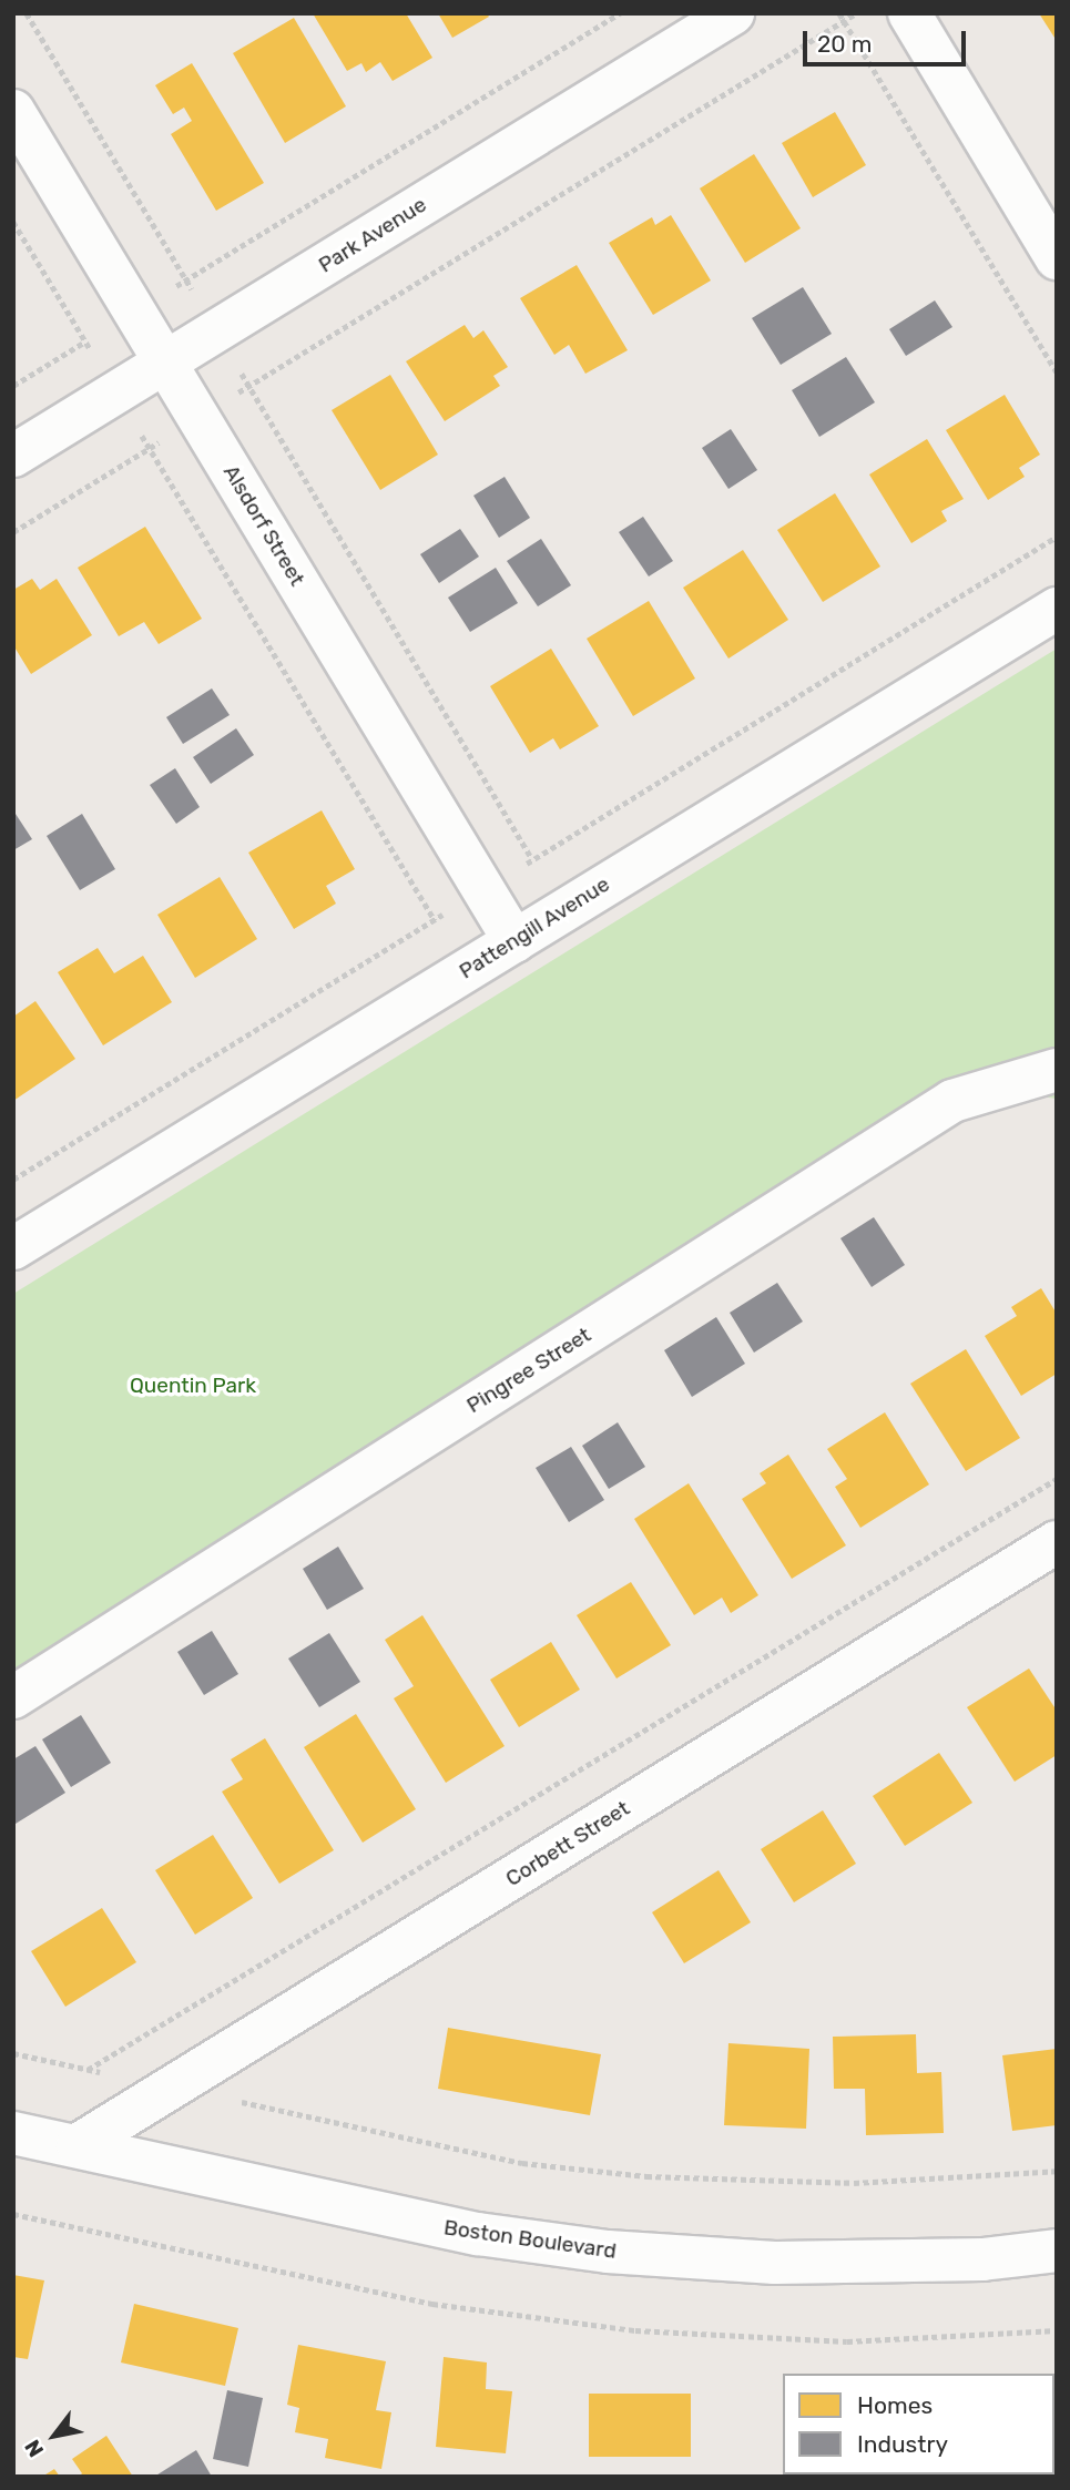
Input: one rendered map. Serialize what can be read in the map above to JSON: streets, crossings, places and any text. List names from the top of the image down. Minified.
{"streets":{"street":["Park Avenue","Alsdorf Street","Pattengill Avenue","Pingree Street","Corbett Street","Boston Boulevard"]},"crossings":[["Park Avenue","Alsdorf Street"],["Alsdorf Street","Pattengill Avenue"],["Corbett Street","Boston Boulevard"]],"parks":["Quentin Park"],"legend":["Homes","Industry"],"scale_bar":"20 m","north":"bottom left"}
